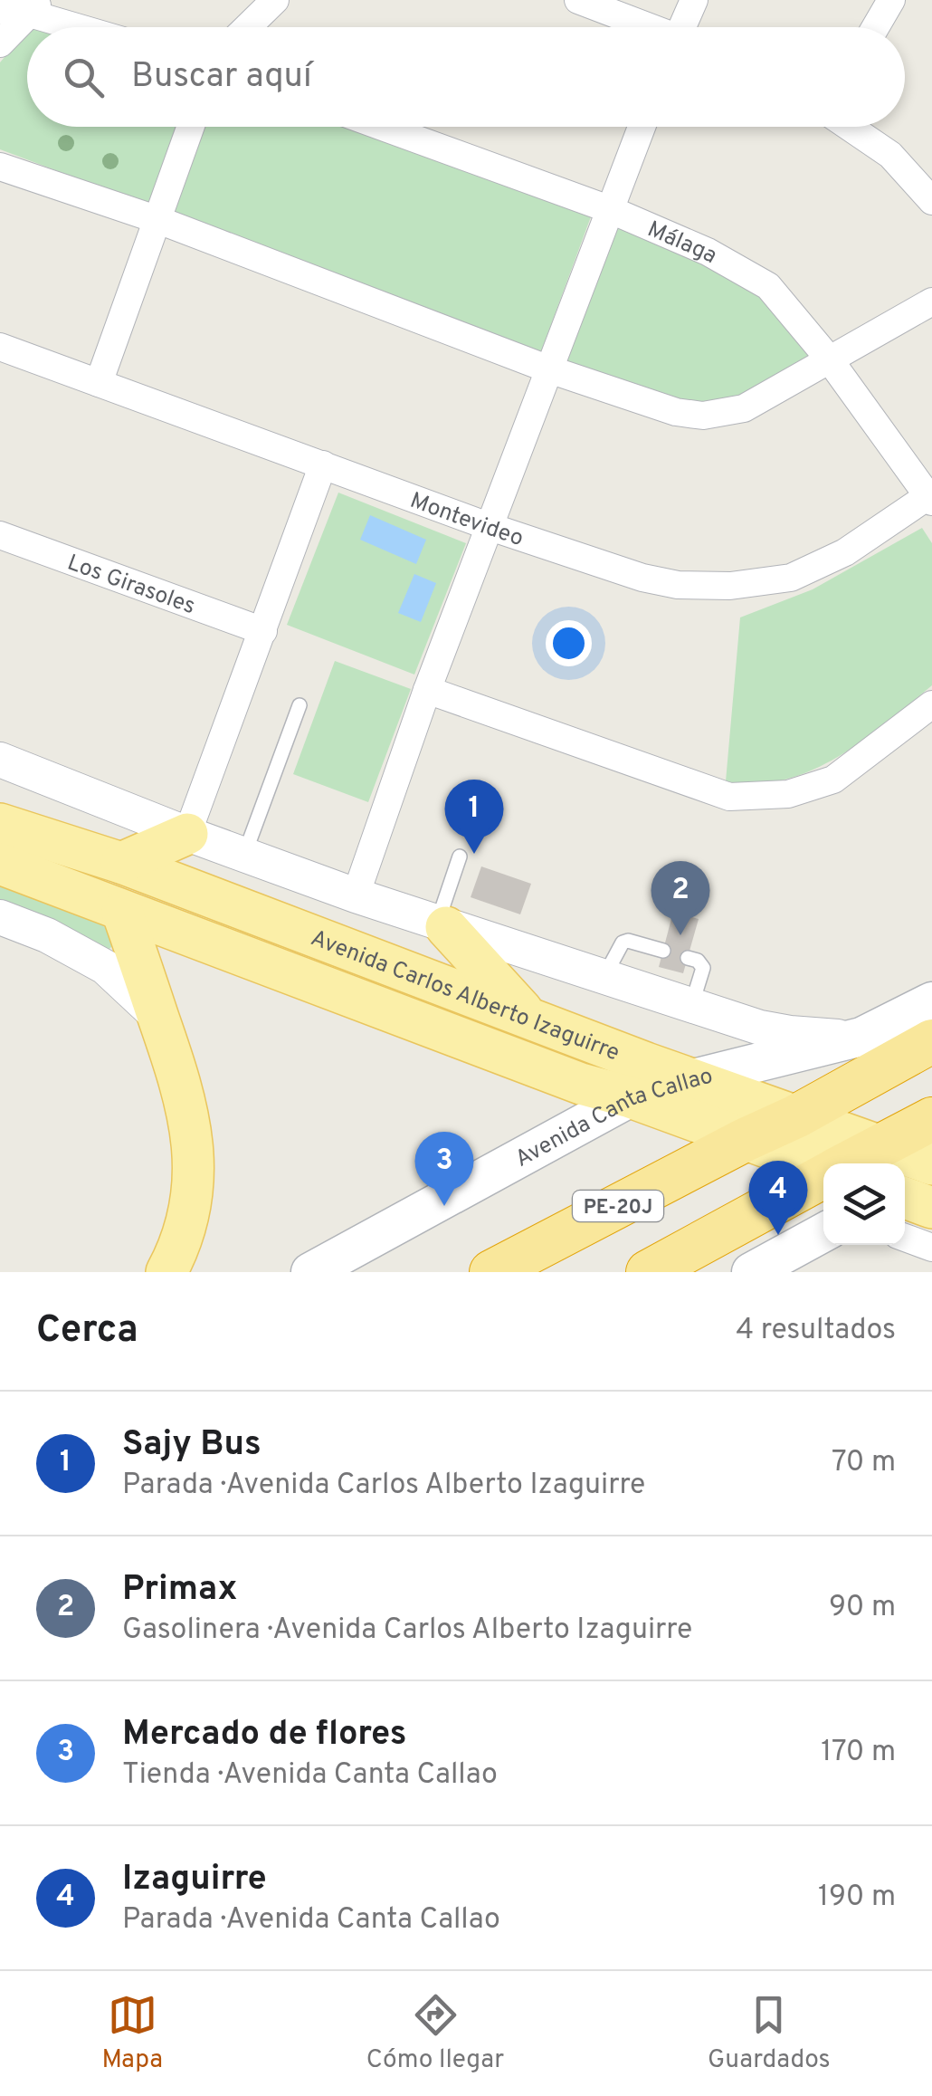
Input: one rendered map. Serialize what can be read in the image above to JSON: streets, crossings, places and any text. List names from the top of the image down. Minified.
{"streets":{"highway":["PE-20J"],"main road":["Avenida Carlos Alberto Izaguirre","Avenida Canta Callao"],"street":["Málaga","Montevideo","Los Girasoles"]},"crossings":[["Málaga","Montevideo"],["Avenida Carlos Alberto Izaguirre","Avenida Canta Callao"],["Avenida Carlos Alberto Izaguirre","PE-20J"]],"page":{"search":"Buscar aquí","pins":["1","2","3","4"],"heading":["Cerca","4 resultados"],"list":[{"mark":"1","name":"Sajy Bus","note":"Parada · Avenida Carlos Alberto Izaguirre","value":"70 m"},{"mark":"2","name":"Primax","note":"Gasolinera · Avenida Carlos Alberto Izaguirre","value":"90 m"},{"mark":"3","name":"Mercado de flores","note":"Tienda · Avenida Canta Callao","value":"170 m"},{"mark":"4","name":"Izaguirre","note":"Parada · Avenida Canta Callao","value":"190 m"}],"nav":["Mapa","Cómo llegar","Guardados"]}}
